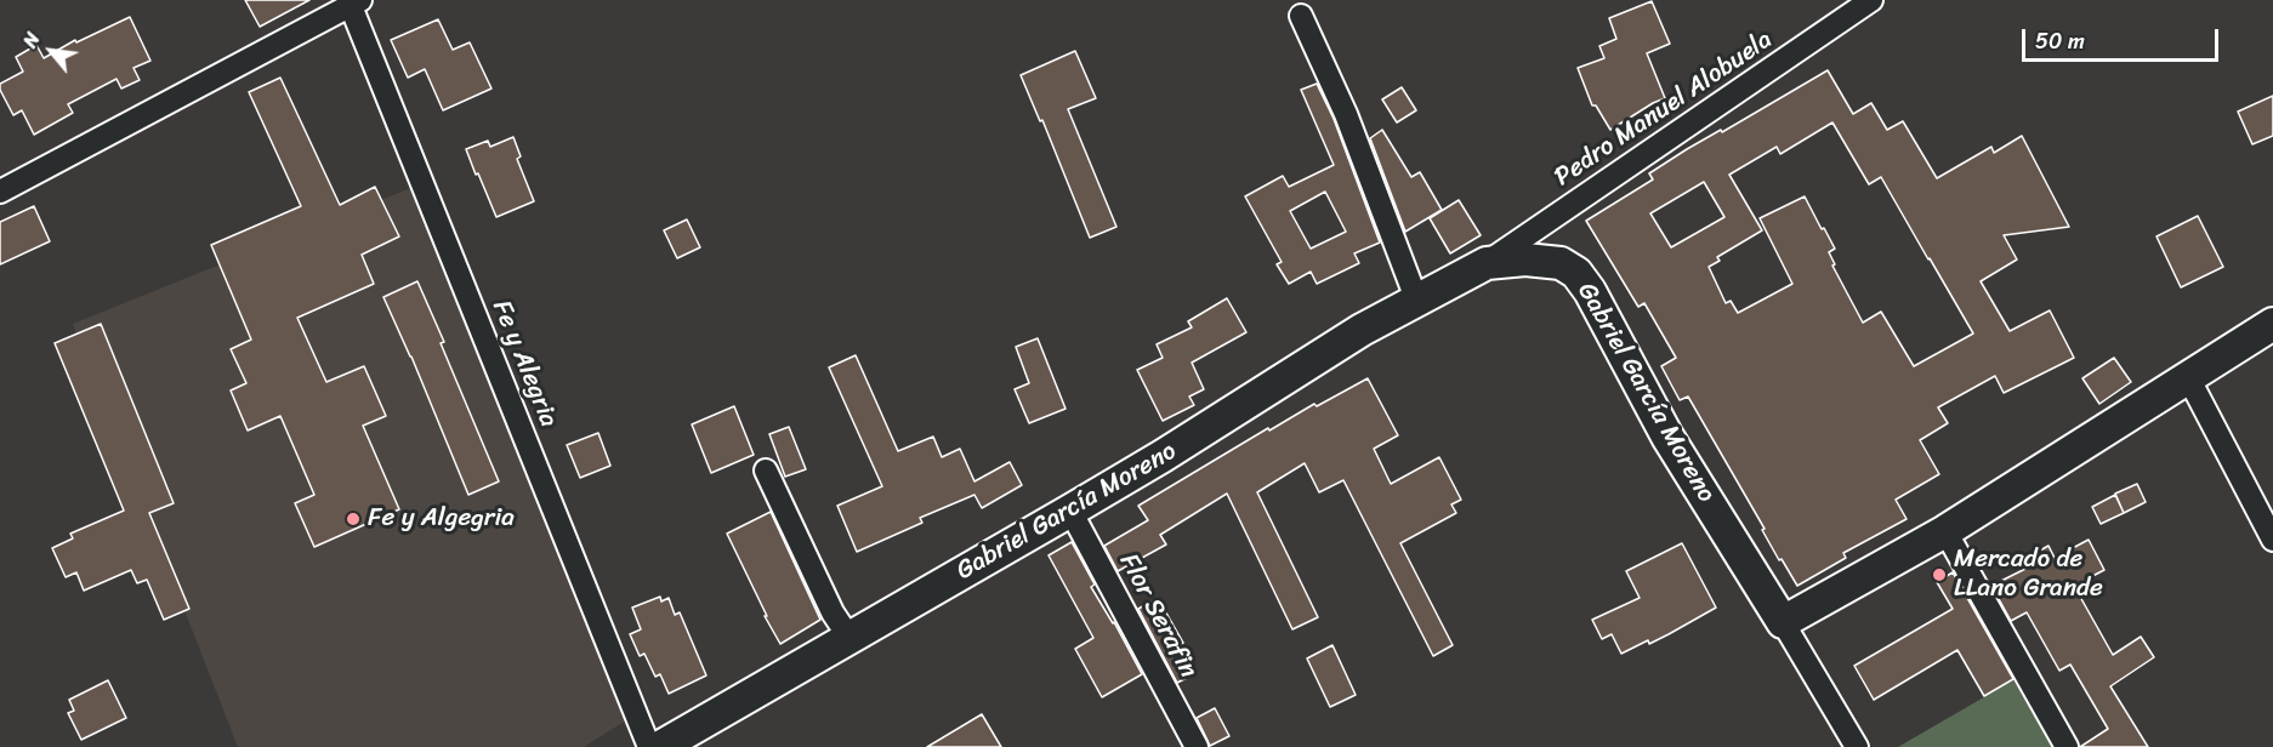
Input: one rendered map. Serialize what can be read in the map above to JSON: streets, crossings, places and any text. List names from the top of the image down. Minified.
{"streets":{"street":["Pedro Manuel Alobuela","Fe y Alegria","Gabriel García Moreno","Flor Serafin"]},"crossings":[["Pedro Manuel Alobuela","Gabriel García Moreno"],["Gabriel García Moreno","Flor Serafin"]],"places":["Fe y Algegria","Mercado de LLano Grande"],"scale_bar":"50 m","north":"top left"}
